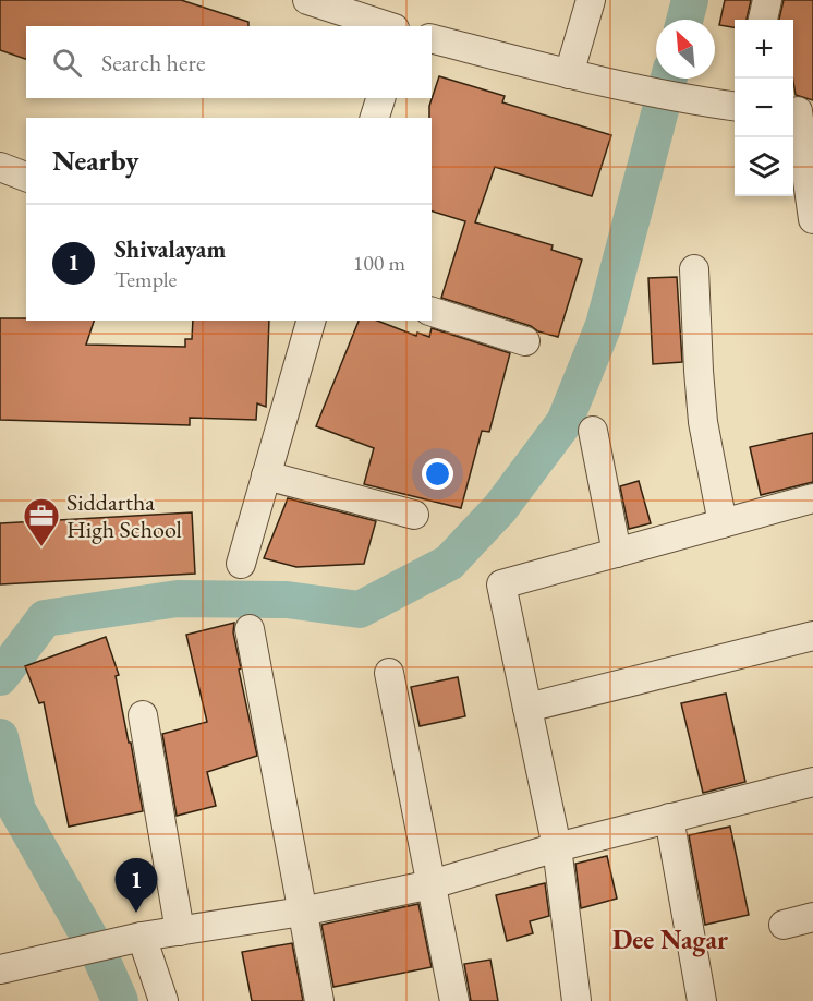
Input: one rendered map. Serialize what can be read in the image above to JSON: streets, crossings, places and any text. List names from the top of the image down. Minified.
{"districts":["Dee Nagar"],"places":{"office":["Siddartha High School"]},"north":"top left","page":{"map_buttons":["+","−"],"search":"Search here","heading":"Nearby","list":[{"mark":"1","name":"Shivalayam","note":"Temple","value":"100 m"}],"pins":"1"}}
